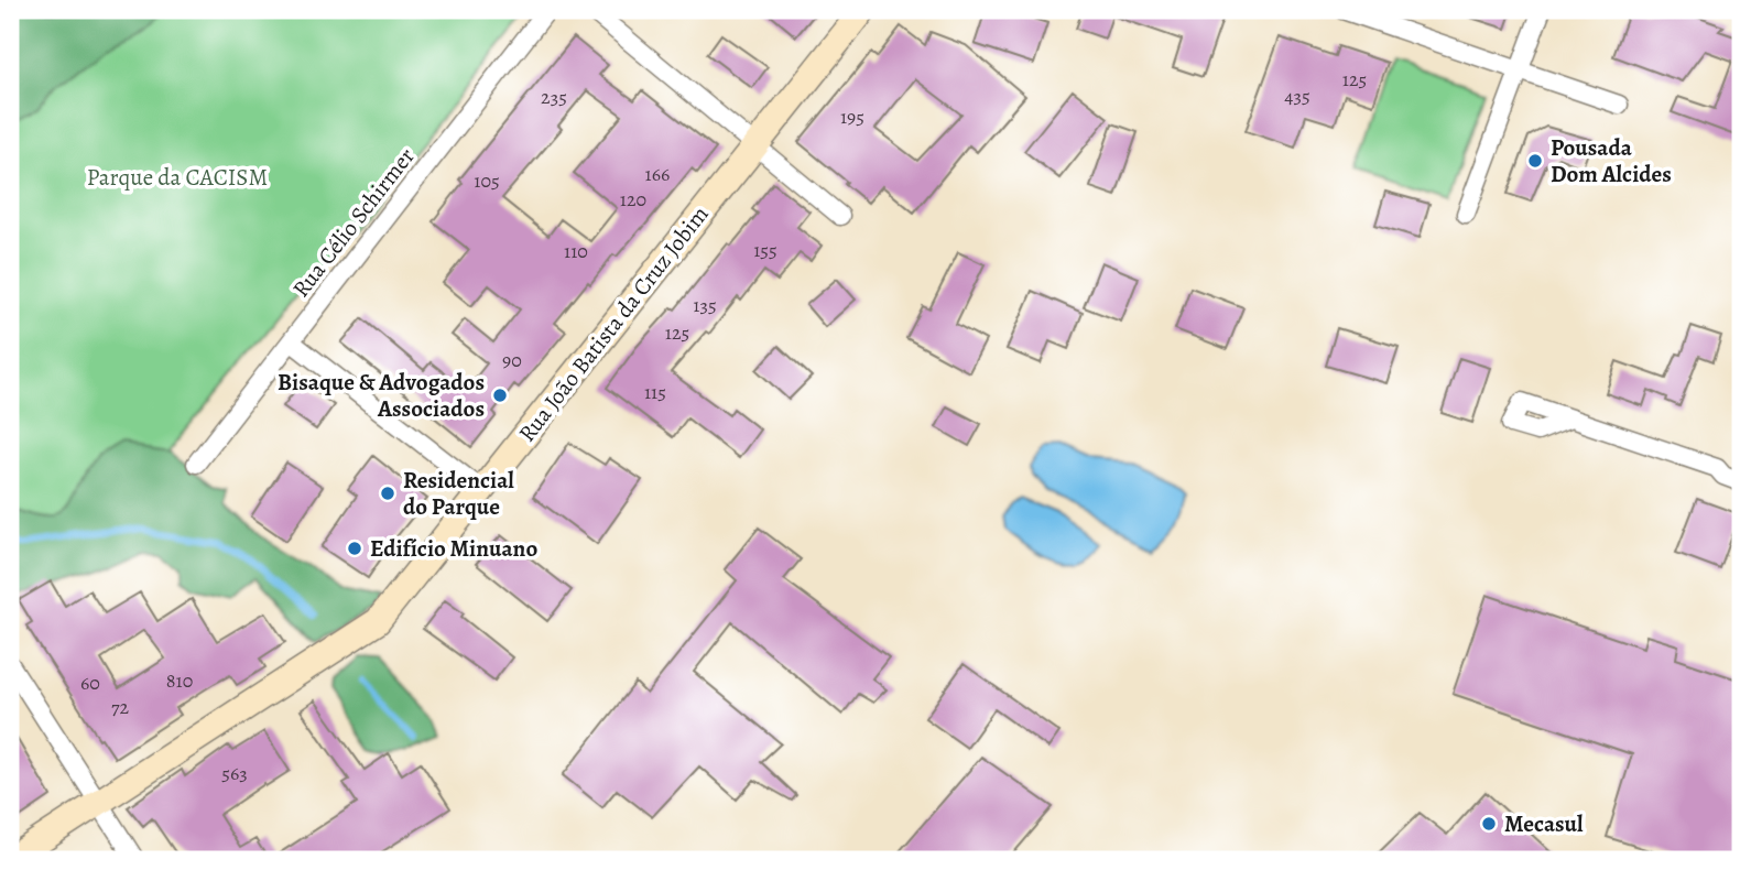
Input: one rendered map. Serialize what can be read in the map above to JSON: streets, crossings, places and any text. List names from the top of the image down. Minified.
{"streets":{"street":["Rua Célio Schirmer","Rua João Batista da Cruz Jobim"]},"parks":["Parque da CACISM"],"places":["Pousada Dom Alcides","Bisaque & Advogados Associados","Residencial do Parque","Edifício Minuano","Mecasul"],"house_numbers":["125","435","235","195","166","105","120","155","110","135","125","90","115","810","60","72","563"]}
